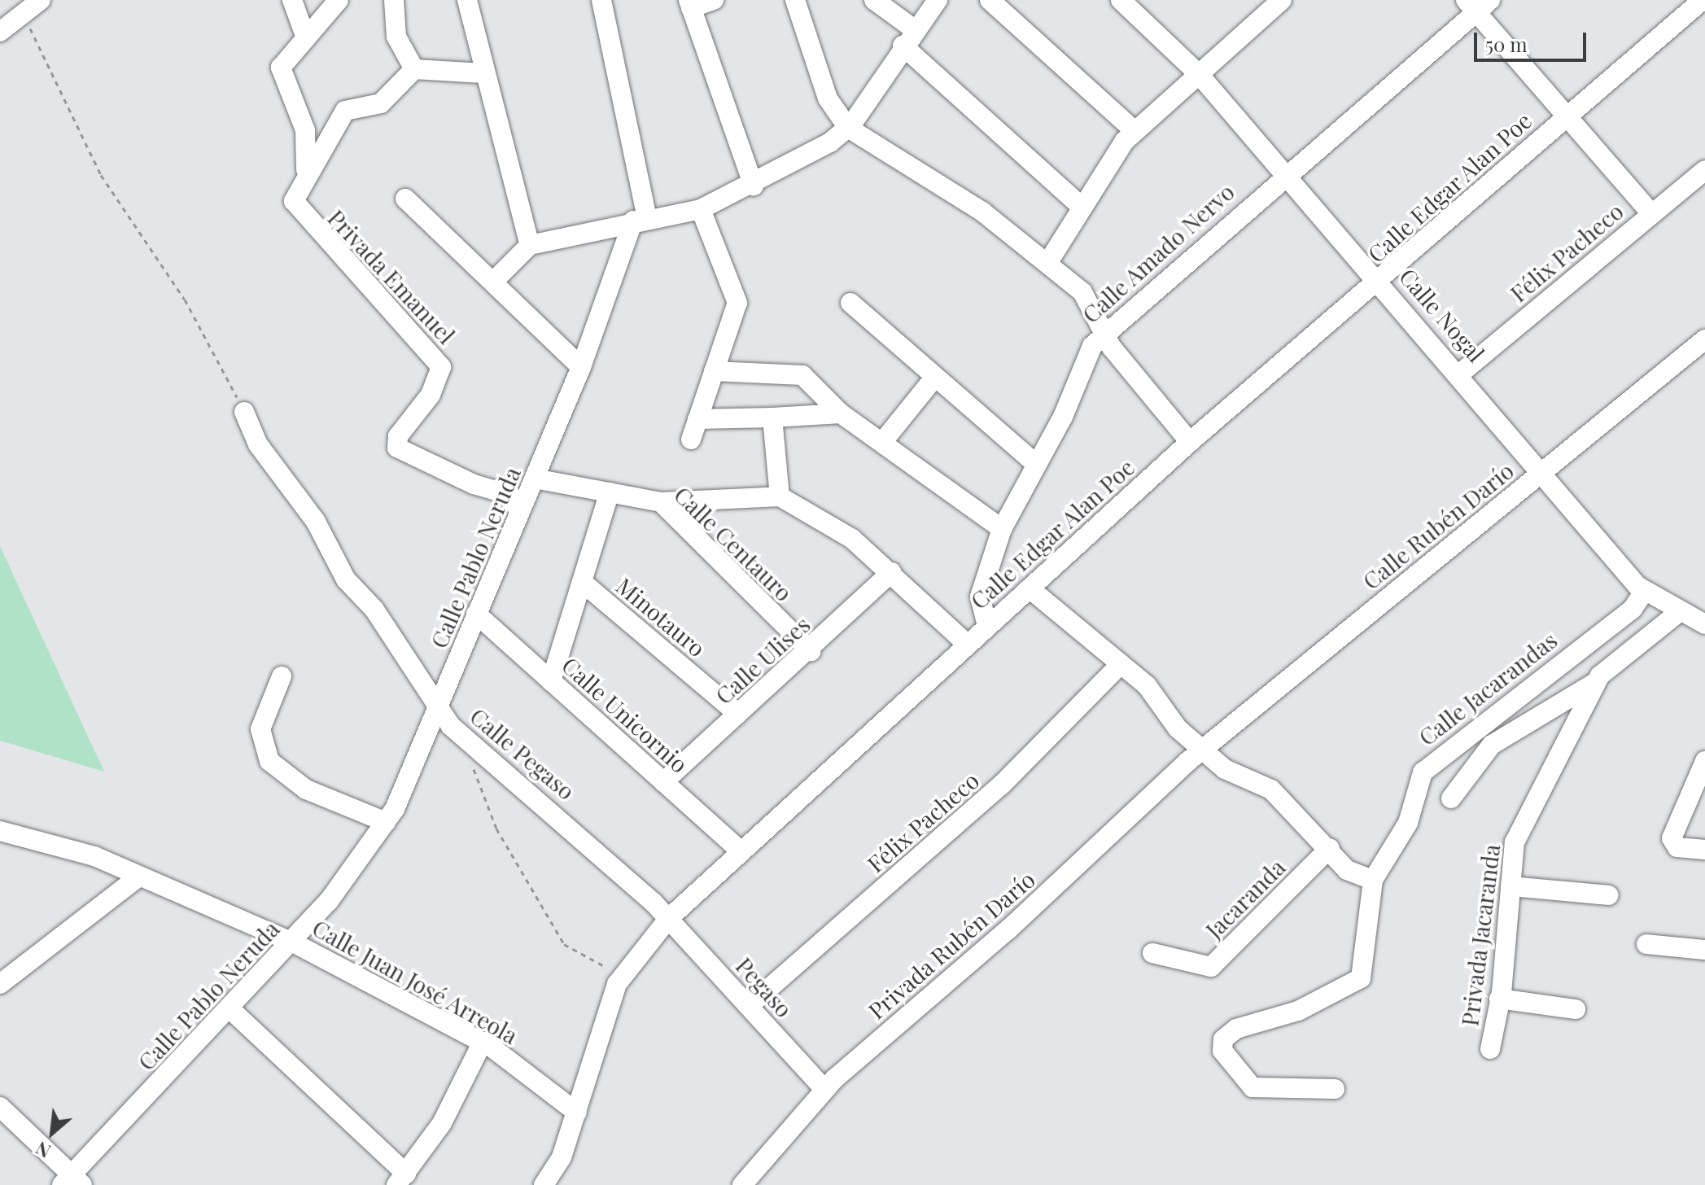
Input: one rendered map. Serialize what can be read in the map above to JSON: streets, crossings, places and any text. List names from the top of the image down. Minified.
{"streets":{"street":["Calle Edgar Alan Poe","Félix Pacheco","Calle Amado Nervo","Privada Emanuel","Calle Nogal","Calle Rubén Darío","Calle Centauro","Calle Pablo Neruda","Minotauro","Calle Ulises","Calle Jacarandas","Calle Unicornio","Calle Pegaso","Jacaranda","Privada Jacaranda","Privada Rubén Darío","Calle Juan José Arreola","Pegaso"]},"crossings":[["Calle Edgar Alan Poe","Calle Amado Nervo"],["Calle Edgar Alan Poe","Calle Nogal"],["Calle Edgar Alan Poe","Calle Unicornio"],["Calle Edgar Alan Poe","Calle Pegaso"],["Calle Edgar Alan Poe","Calle Juan José Arreola"],["Calle Edgar Alan Poe","Pegaso"],["Félix Pacheco","Calle Nogal"],["Félix Pacheco","Pegaso"],["Calle Amado Nervo","Calle Nogal"],["Privada Emanuel","Calle Pablo Neruda"],["Calle Nogal","Calle Rubén Darío"],["Calle Nogal","Calle Jacarandas"],["Calle Nogal","Privada Jacaranda"],["Calle Rubén Darío","Privada Rubén Darío"],["Calle Centauro","Calle Pablo Neruda"],["Calle Centauro","Calle Ulises"],["Calle Pablo Neruda","Calle Unicornio"],["Calle Pablo Neruda","Calle Pegaso"],["Calle Pablo Neruda","Calle Juan José Arreola"],["Minotauro","Calle Ulises"],["Calle Ulises","Calle Unicornio"],["Calle Pegaso","Pegaso"],["Privada Rubén Darío","Pegaso"]],"scale_bar":"50 m","north":"bottom left"}
